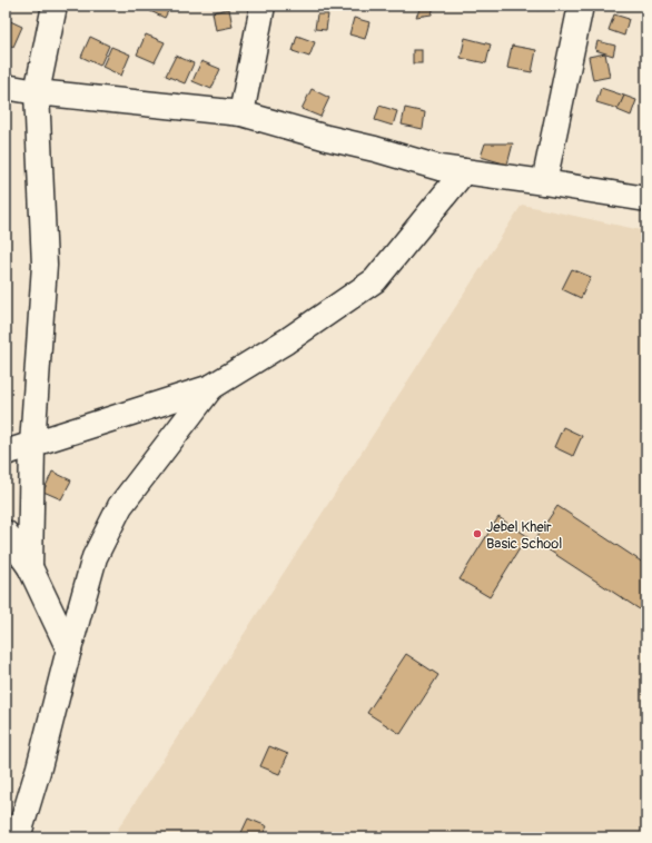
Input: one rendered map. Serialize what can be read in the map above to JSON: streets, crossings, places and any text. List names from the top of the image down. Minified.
{"places":["Jebel Kheir Basic School"]}
